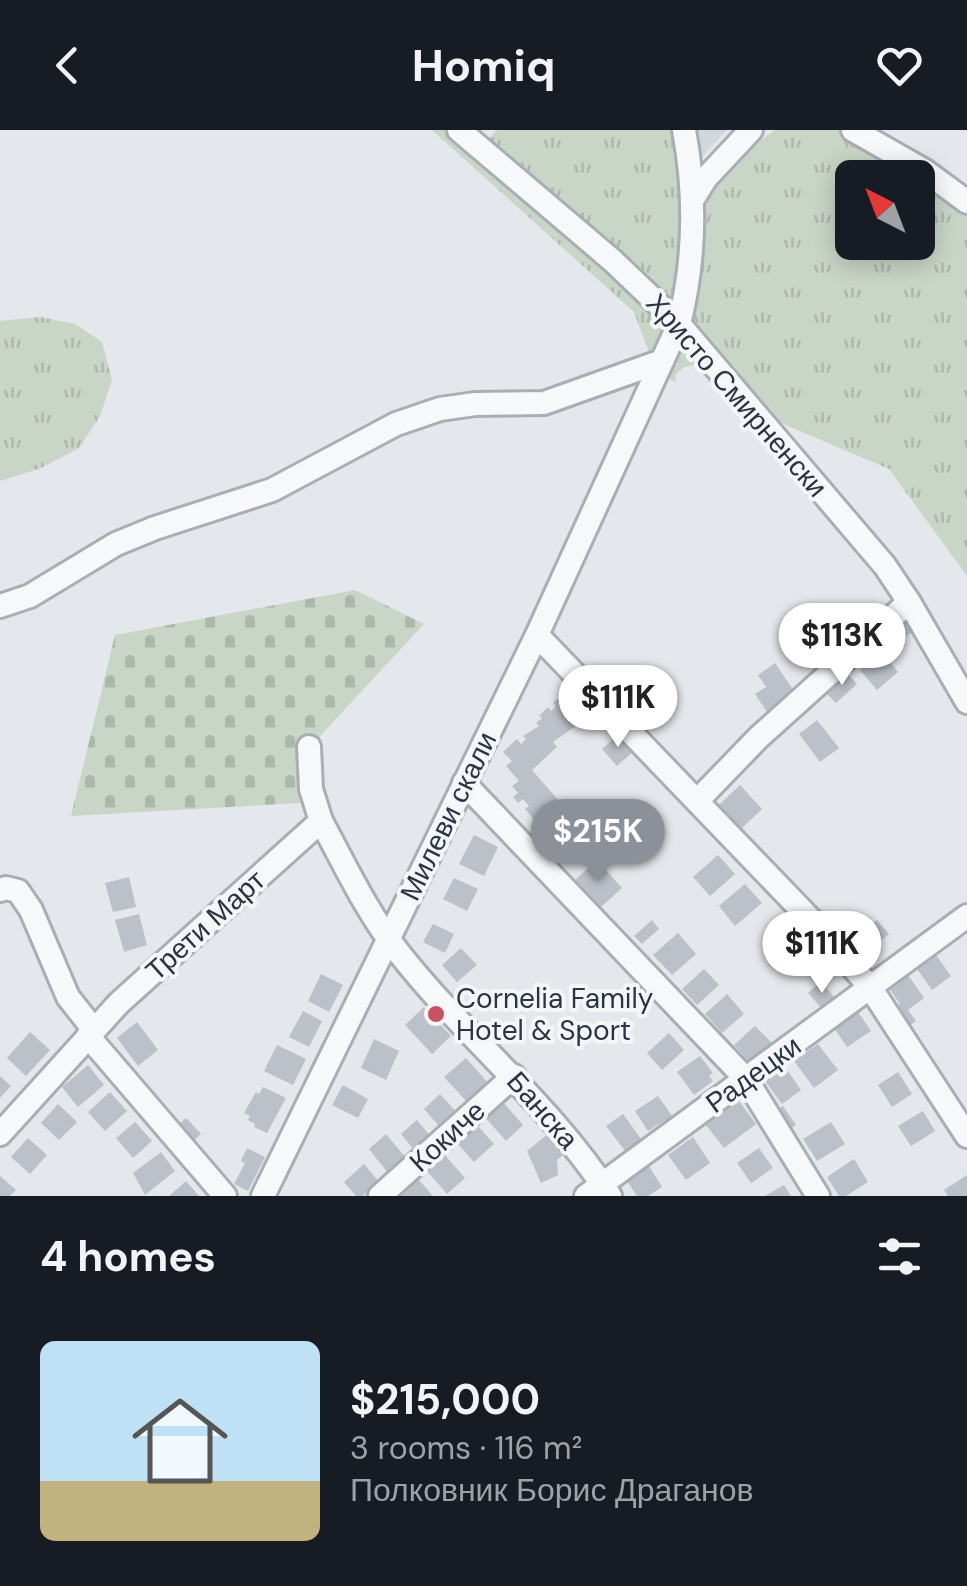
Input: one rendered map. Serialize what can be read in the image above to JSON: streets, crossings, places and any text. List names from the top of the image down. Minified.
{"streets":{"street":["Христо Смирненски","Милеви скали","Трети Март","Радецки","Банска","Кокиче"]},"crossings":[["Христо Смирненски","Милеви скали"],["Милеви скали","Банска"],["Радецки","Банска"],["Банска","Кокиче"]],"places":["Cornelia Family Hotel & Sport"],"north":"top left","page":{"header":"Homiq","price":["$113K","$111K","$215K","$111K"],"heading":"4 homes","list":[{"name":"$215,000","note":"3 rooms · 116 m² · Полковник Борис Драганов"}]}}
